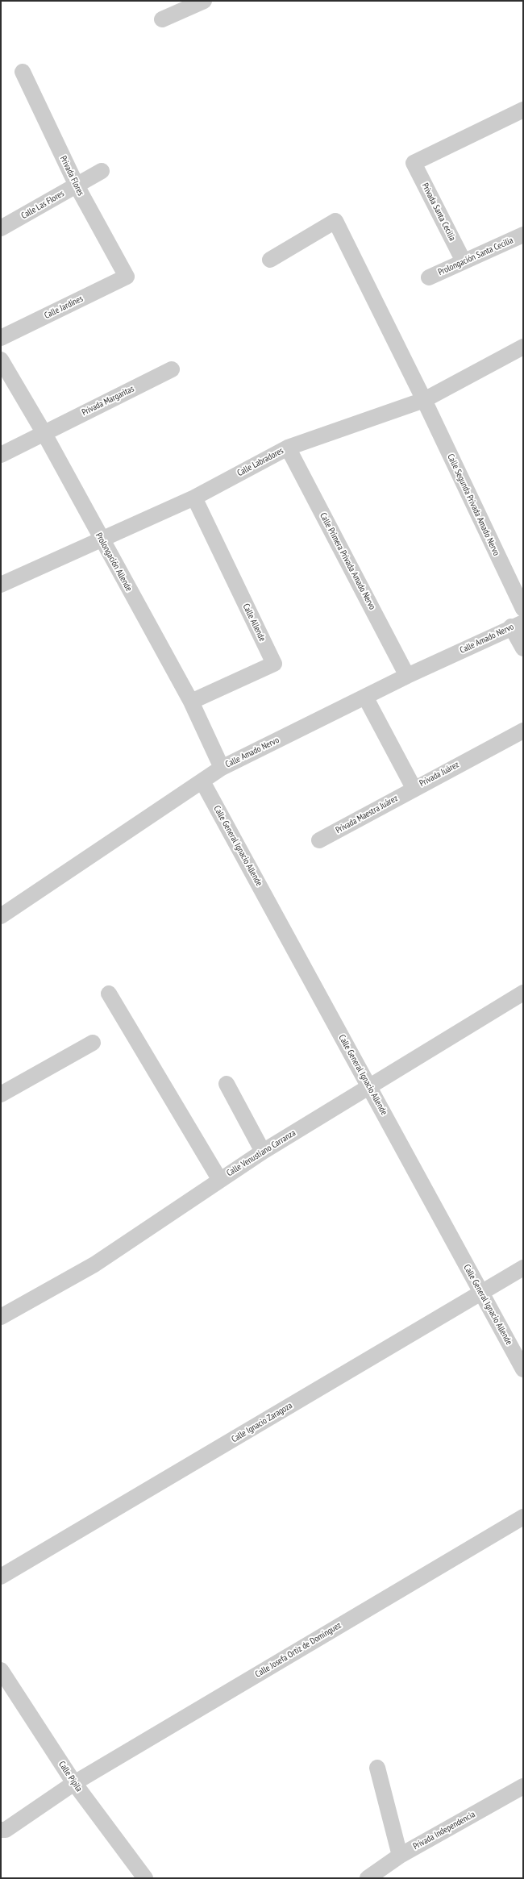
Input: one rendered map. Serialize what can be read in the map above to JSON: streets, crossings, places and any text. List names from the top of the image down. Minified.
{"streets":{"street":["Privada Flores","Calle Las Flores","Privada Santa Cecilia","Prolongación Santa Cecilia","Calle Jardines","Privada Margaritas","Calle Labradores","Calle Segunda Privada Amado Nervo","Calle Primera Privada Amado Nervo","Prolongación Allende","Calle Allende","Calle Amado Nervo","Privada Juárez","Privada Maestra Juárez","Calle General Ignacio Allende","Calle Venustiano Carranza","Calle Ignacio Zaragoza","Calle Josefa Ortiz de Domínguez","Calle Pípila","Privada Independencia"]},"crossings":[["Privada Flores","Calle Las Flores"],["Privada Flores","Calle Jardines"],["Privada Santa Cecilia","Prolongación Santa Cecilia"],["Privada Margaritas","Prolongación Allende"],["Calle Labradores","Calle Segunda Privada Amado Nervo"],["Calle Labradores","Calle Primera Privada Amado Nervo"],["Calle Labradores","Prolongación Allende"],["Calle Labradores","Calle Allende"],["Calle Primera Privada Amado Nervo","Calle Amado Nervo"],["Prolongación Allende","Calle Allende"],["Prolongación Allende","Calle Amado Nervo"],["Calle Amado Nervo","Privada Juárez"],["Calle Amado Nervo","Calle General Ignacio Allende"],["Privada Juárez","Privada Maestra Juárez"],["Calle General Ignacio Allende","Calle Venustiano Carranza"],["Calle General Ignacio Allende","Calle Ignacio Zaragoza"],["Calle Josefa Ortiz de Domínguez","Calle Pípila"]]}
